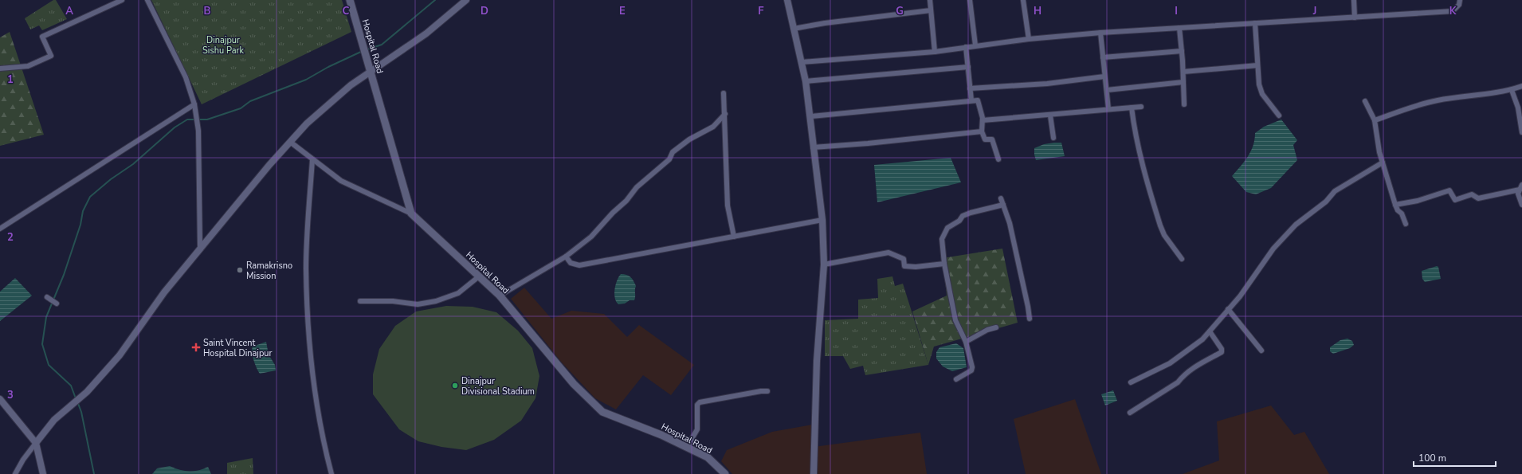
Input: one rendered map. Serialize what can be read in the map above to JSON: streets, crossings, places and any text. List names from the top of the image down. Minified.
{"streets":{"main road":["Hospital Road"]},"parks":["Dinajpur Sishu Park"],"places":{"other":["Ramakrisno Mission","Dinajpur Divisional Stadium"],"health":["Saint Vincent Hospital Dinajpur"]},"scale_bar":"100 m","grid":{"columns":["A","B","C","D","E","F","G","H","I","J","K"],"rows":["1","2","3"]}}
